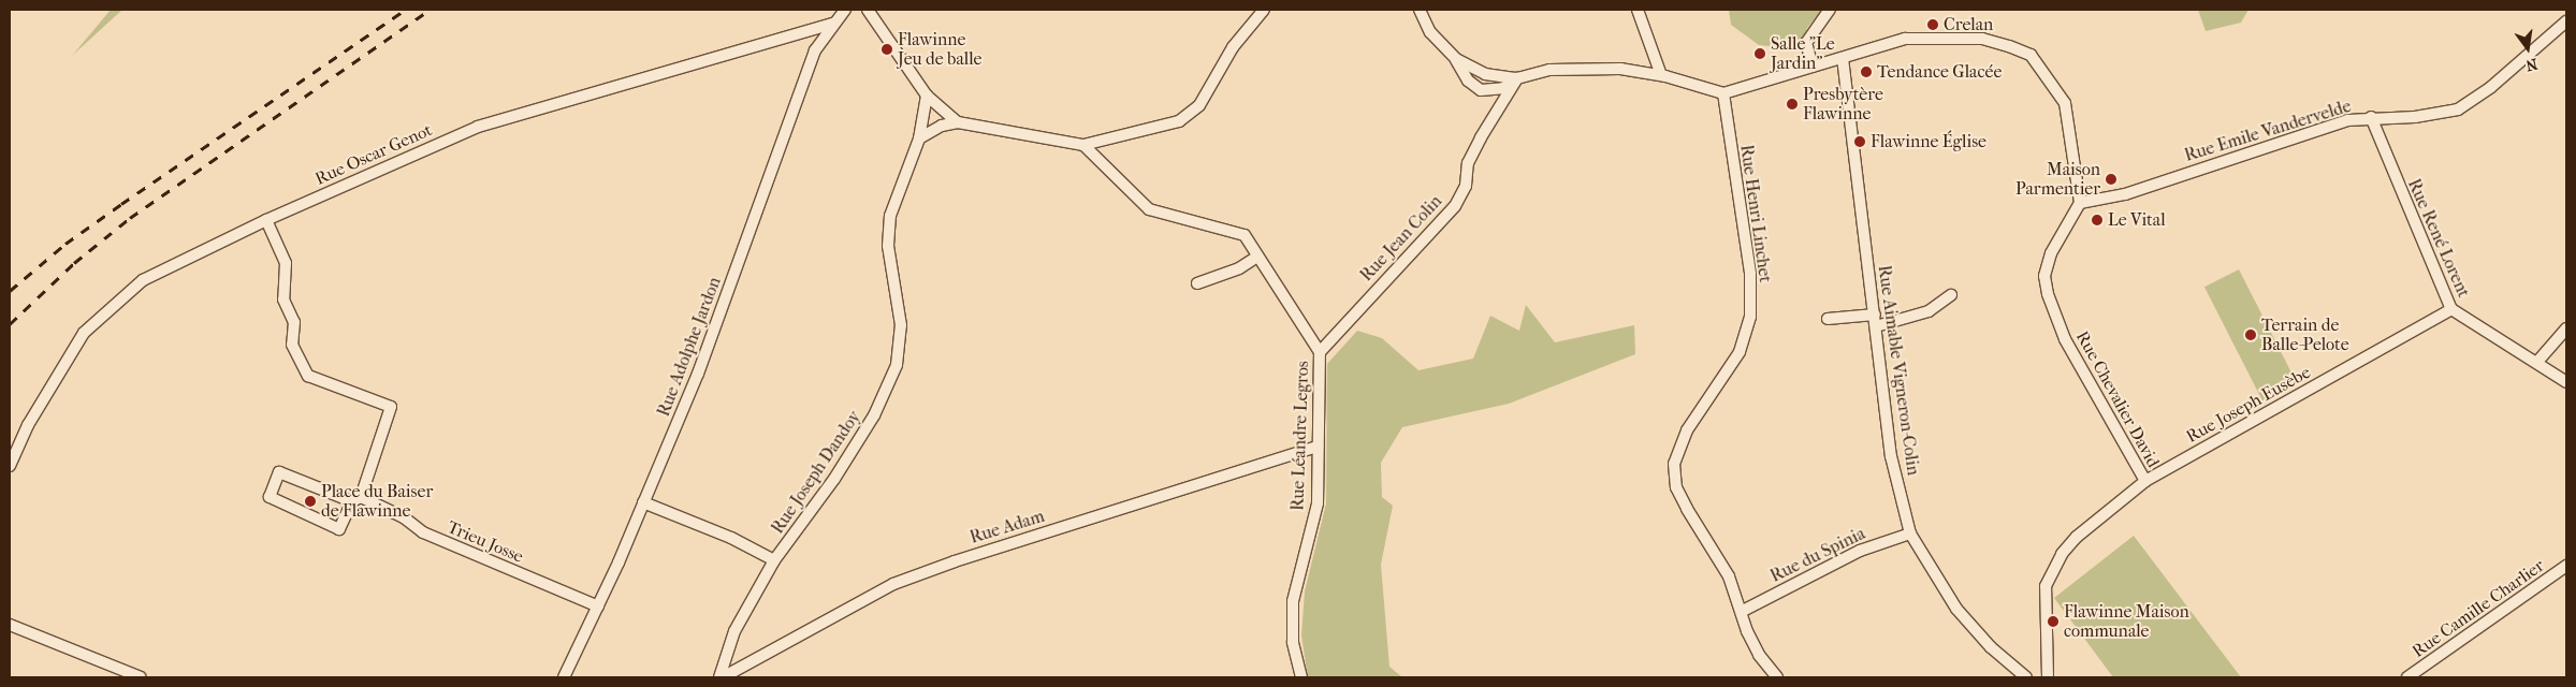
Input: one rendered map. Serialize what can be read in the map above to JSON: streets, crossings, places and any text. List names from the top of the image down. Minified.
{"streets":{"street":["Rue Emile Vandervelde","Rue Oscar Genot","Rue Henri Linchet","Rue Jean Colin","Rue René Lorent","Rue Adolphe Jardon","Rue Aimable Vigneron-Colin","Rue Chevalier David","Rue Joseph Eusèbe","Rue Léandre Legros","Rue Joseph Dandoy","Rue Adam","Trieu Josse","Rue du Spinia","Rue Camille Charlier"]},"crossings":[["Rue Emile Vandervelde","Rue René Lorent"],["Rue Emile Vandervelde","Rue Chevalier David"],["Rue Oscar Genot","Rue Adolphe Jardon"],["Rue Henri Linchet","Rue du Spinia"],["Rue Jean Colin","Rue Léandre Legros"],["Rue René Lorent","Rue Joseph Eusèbe"],["Rue Adolphe Jardon","Trieu Josse"],["Rue Aimable Vigneron-Colin","Rue du Spinia"],["Rue Chevalier David","Rue Joseph Eusèbe"],["Rue Léandre Legros","Rue Adam"],["Rue Joseph Dandoy","Rue Adam"]],"places":["Crelan","Flawinne Jeu de balle","Salle \"Le Jardin\"","Tendance Glacée","Presbytère Flawinne","Flawinne Église","Maison Parmentier","Le Vital","Terrain de Balle-Pelote","Place du Baiser de Flawinne","Flawinne Maison communale"],"north":"bottom"}
